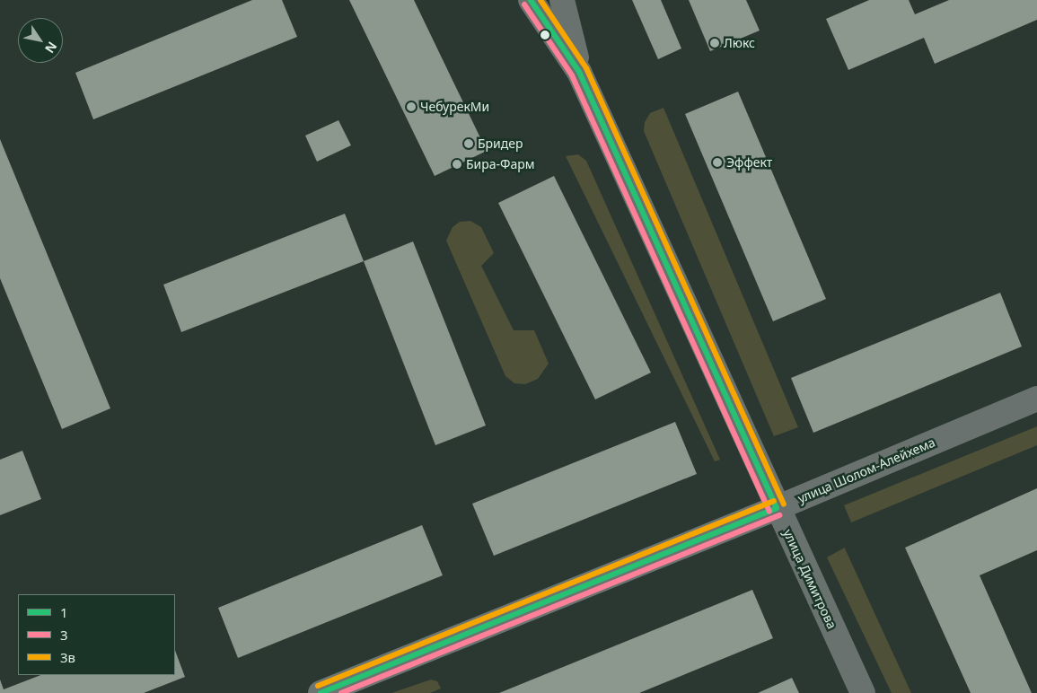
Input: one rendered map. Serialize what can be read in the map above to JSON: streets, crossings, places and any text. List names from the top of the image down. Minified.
{"streets":{"main road":["улица Шолом-Алейхема","улица Димитрова"]},"crossings":[["улица Шолом-Алейхема","улица Димитрова"]],"places":["Люкс","ЧебурекМи","Бридер","Эффект","Бира-Фарм"],"lines":["transit line 1","transit line 3в","transit line 3"],"legend":["1","3","3в"],"north":"bottom right"}
